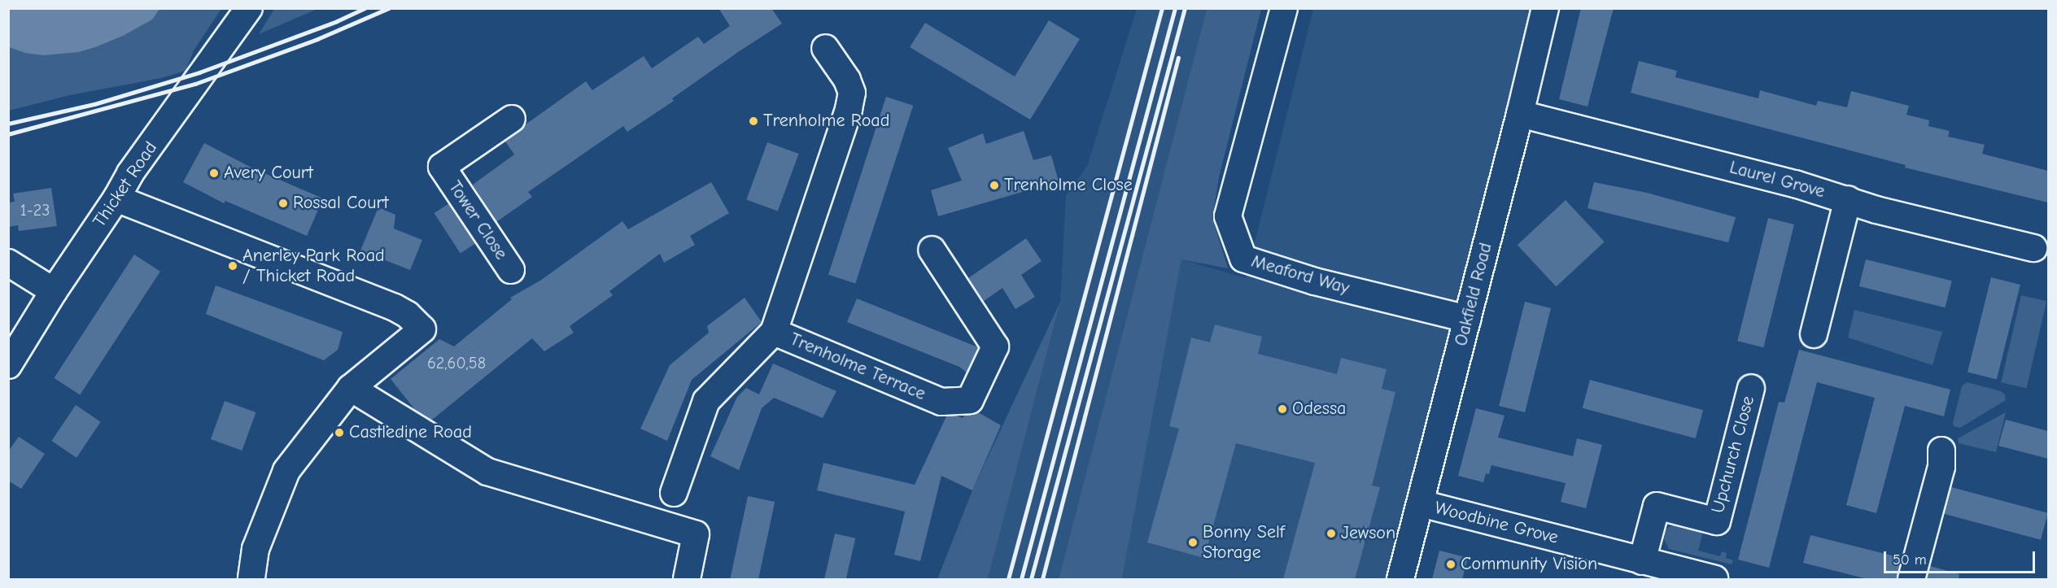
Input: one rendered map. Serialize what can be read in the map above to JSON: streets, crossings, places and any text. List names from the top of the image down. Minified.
{"streets":{"street":["Laurel Grove","Thicket Road","Tower Close","Meaford Way","Oakfield Road","Trenholme Terrace","Upchurch Close","Woodbine Grove"]},"crossings":[["Laurel Grove","Oakfield Road"],["Meaford Way","Oakfield Road"],["Oakfield Road","Woodbine Grove"],["Upchurch Close","Woodbine Grove"]],"places":["Trenholme Road","Avery Court","Trenholme Close","Rossal Court","Anerley Park Road / Thicket Road","Odessa","Castledine Road","Jewson","Bonny Self Storage","Community Vision"],"house_numbers":["1-23","62,60,58"],"scale_bar":"50 m"}
